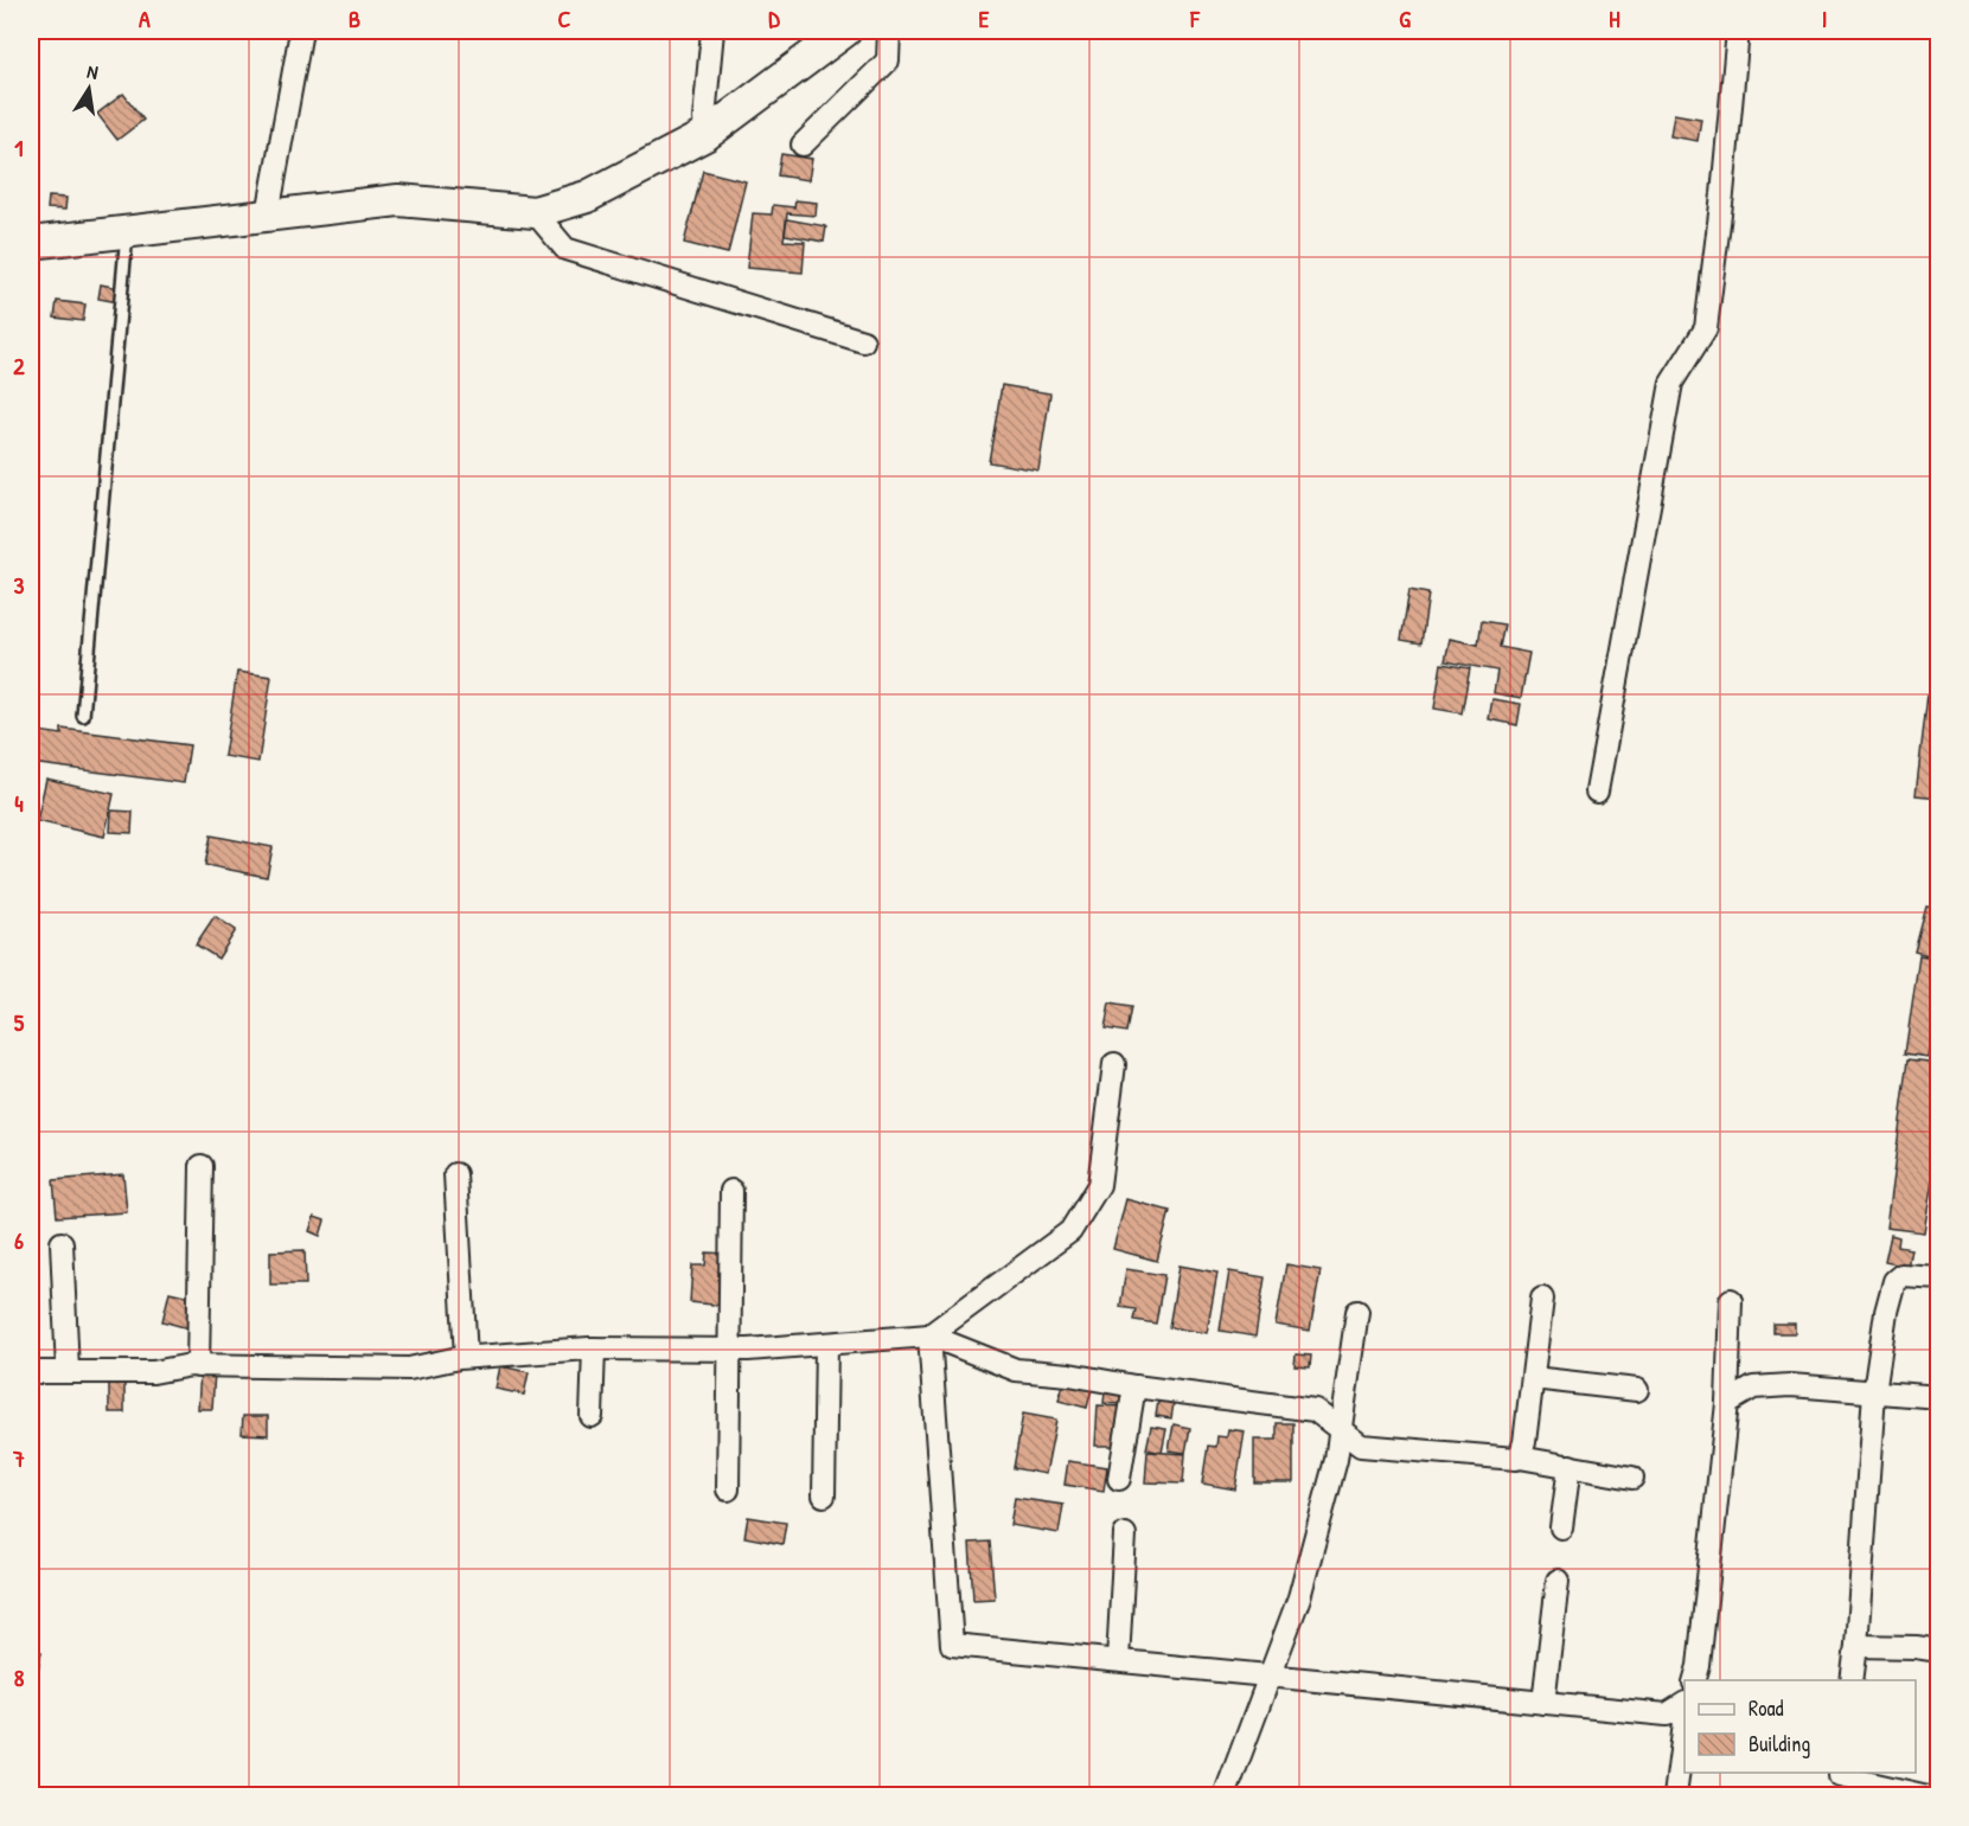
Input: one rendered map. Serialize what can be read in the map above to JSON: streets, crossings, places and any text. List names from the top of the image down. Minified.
{"legend":["Road","Building"],"north":"top","grid":{"columns":["A","B","C","D","E","F","G","H","I"],"rows":["1","2","3","4","5","6","7","8"]}}
